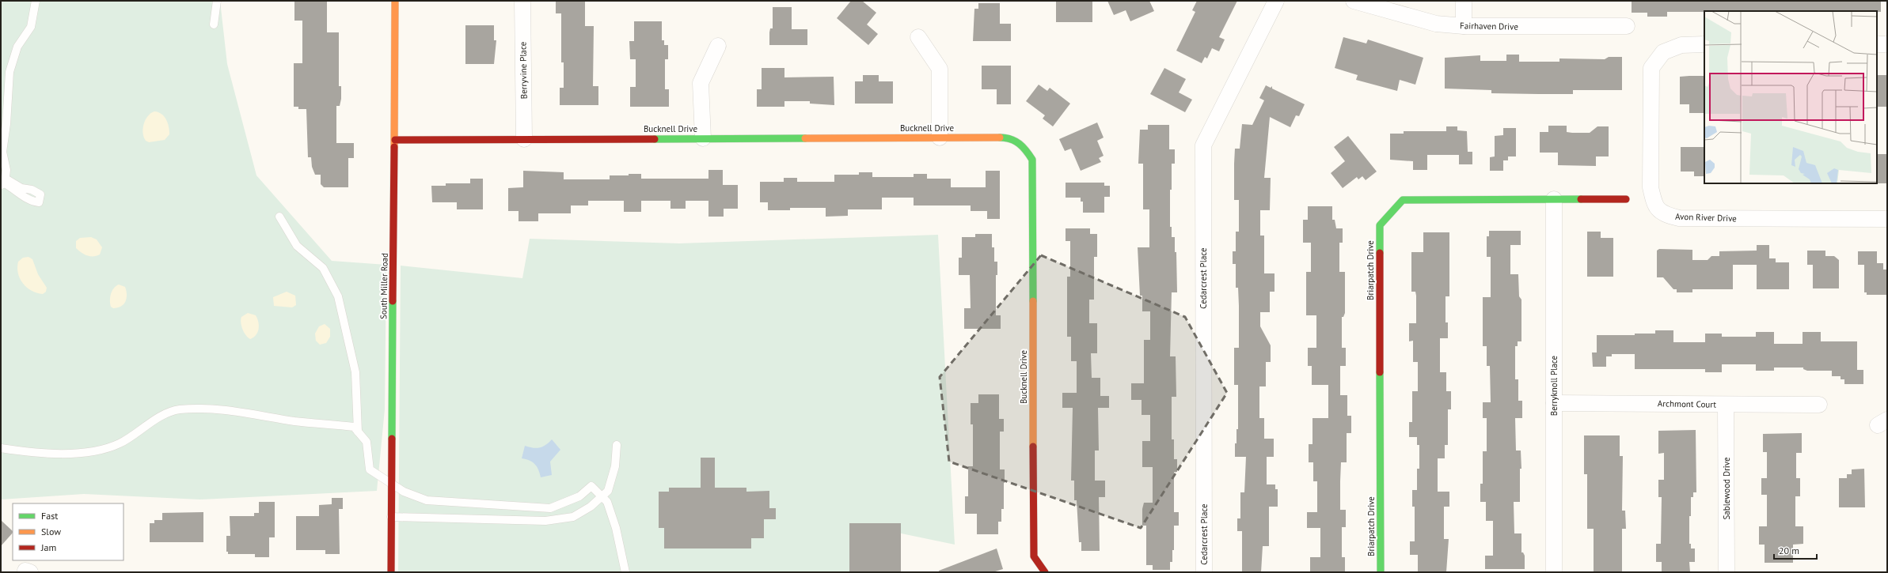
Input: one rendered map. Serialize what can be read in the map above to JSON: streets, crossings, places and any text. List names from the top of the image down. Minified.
{"streets":{"street":["Fairhaven Drive","Berryvine Place","Bucknell Drive","Avon River Drive","Briarpatch Drive","Cedarcrest Place","South Miller Road","Berryknoll Place","Archmont Court","Sablewood Drive"]},"crossings":[["Berryvine Place","Bucknell Drive"],["Bucknell Drive","South Miller Road"],["Briarpatch Drive","Berryknoll Place"],["Berryknoll Place","Archmont Court"],["Archmont Court","Sablewood Drive"]],"legend":["Fast","Slow","Jam"],"scale_bar":"20 m"}
